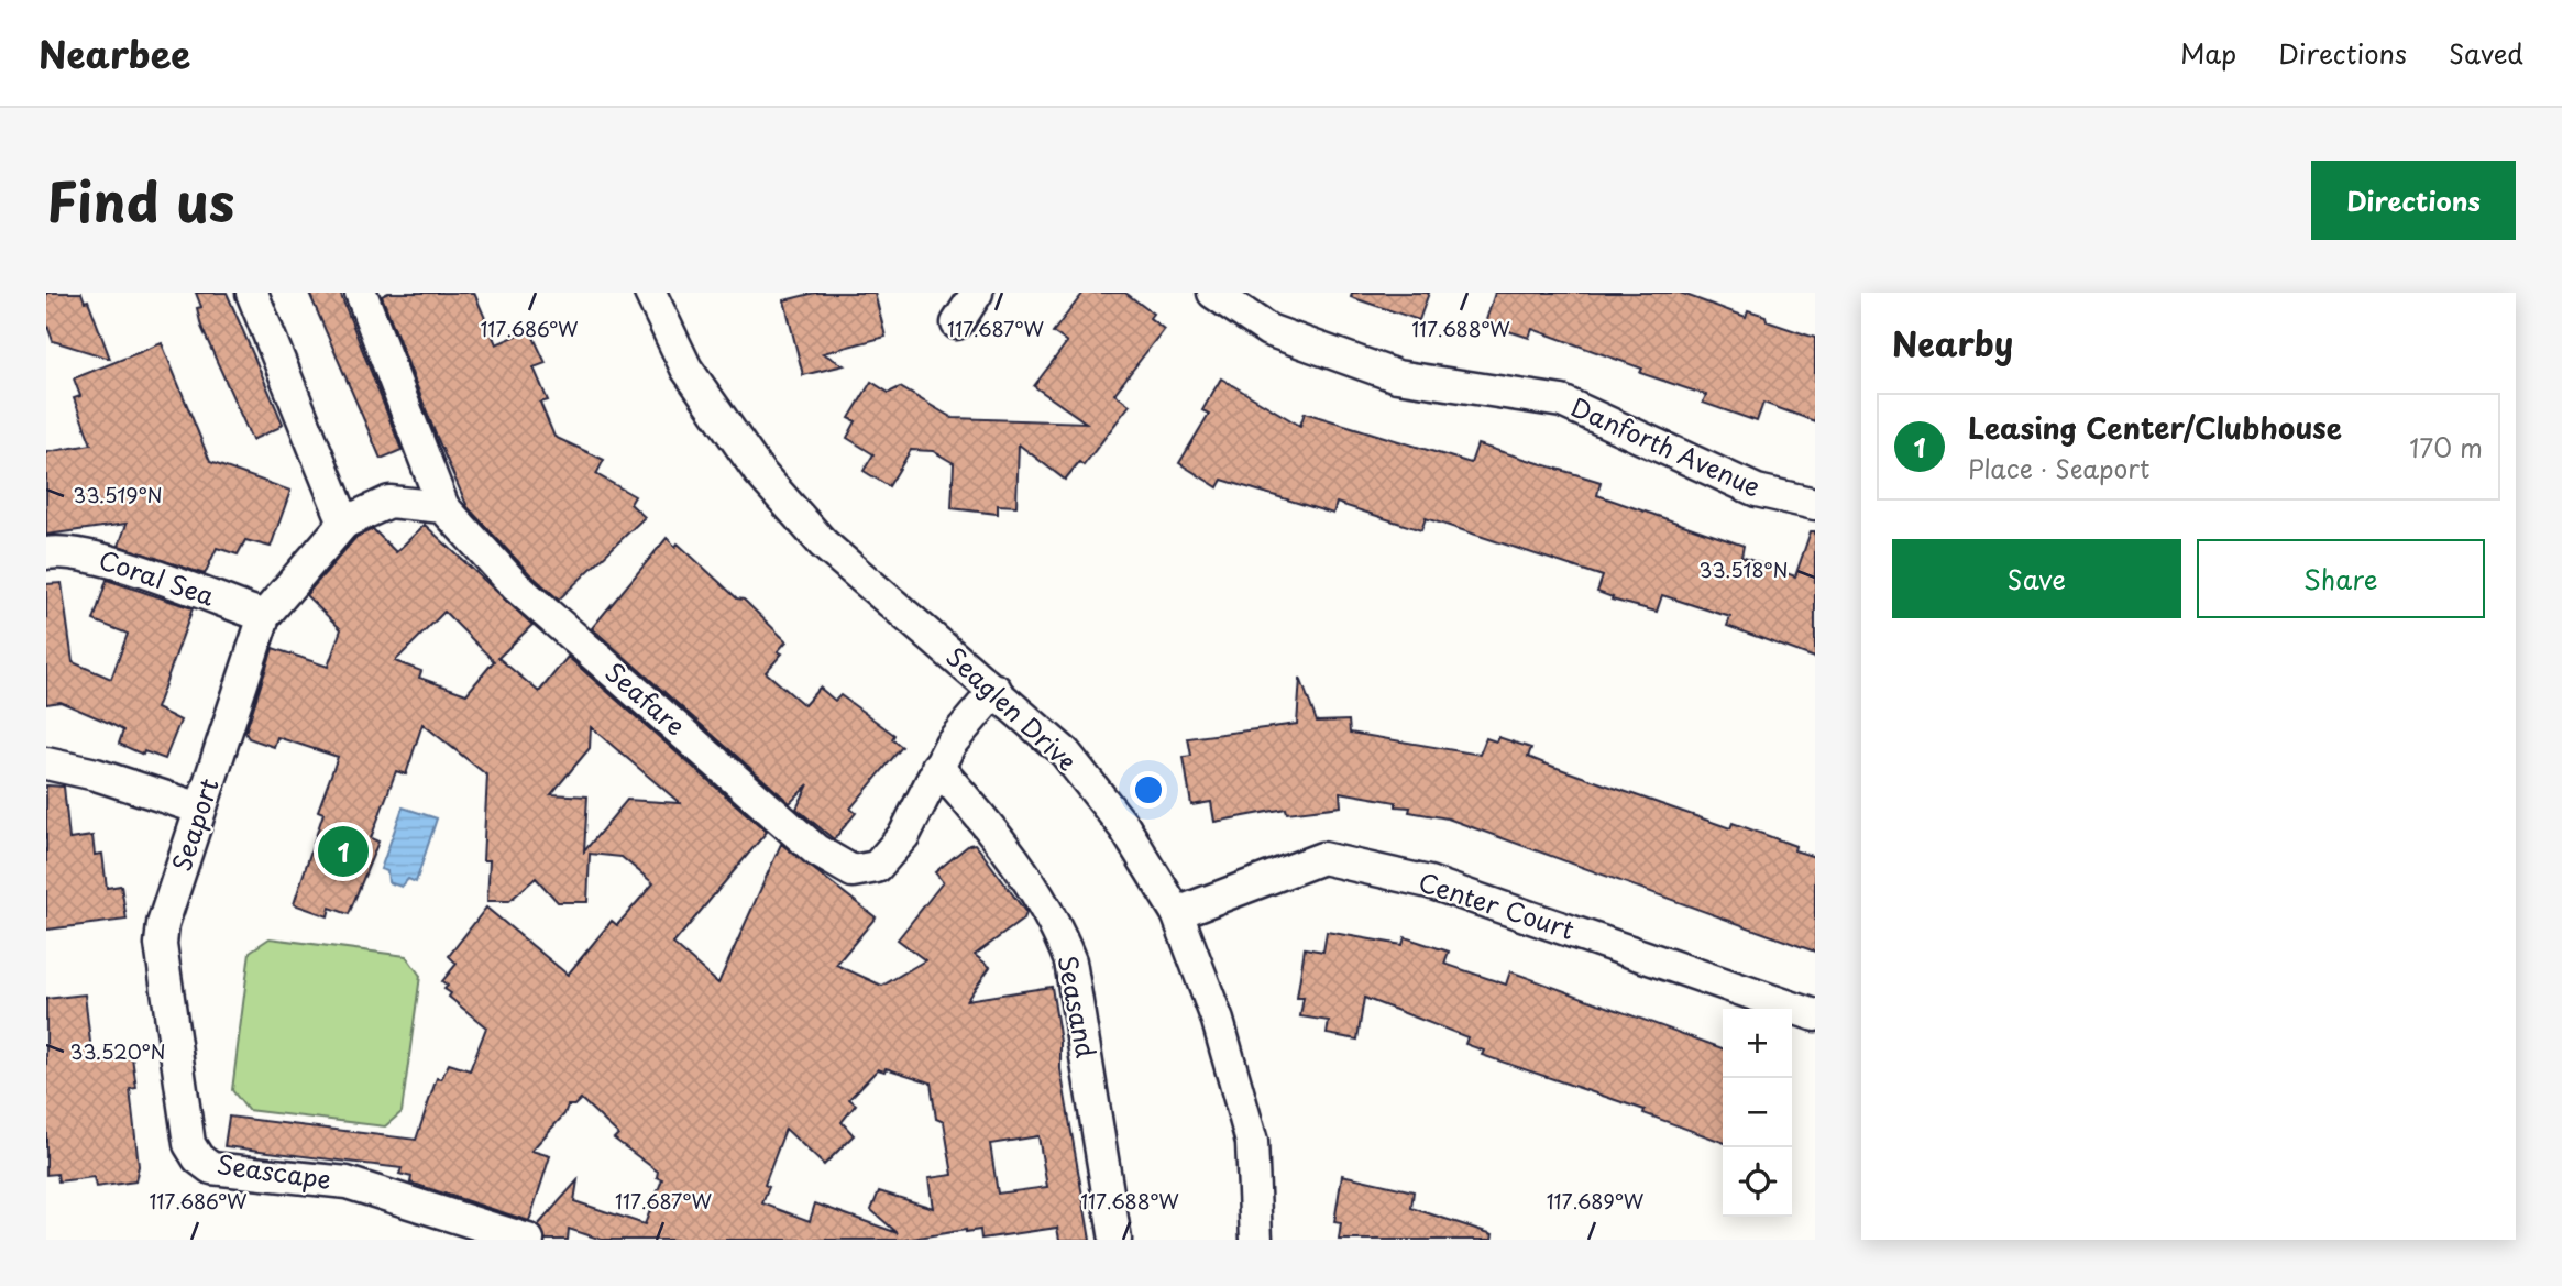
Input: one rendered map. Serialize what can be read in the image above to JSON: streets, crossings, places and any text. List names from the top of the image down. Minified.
{"streets":{"street":["Danforth Avenue","Coral Sea","Seafare","Seaglen Drive","Seaport","Center Court","Seasand","Seascape"]},"crossings":[["Coral Sea","Seaport"],["Seafare","Seaglen Drive"],["Seafare","Seaport"],["Seafare","Seasand"],["Seaglen Drive","Center Court"],["Seaport","Seascape"]],"page":{"header":"Nearbee","nav":["Map","Directions","Saved"],"title":"Find us","buttons":["Directions",["Save","Share"]],"heading":"Nearby","list":[{"mark":"1","name":"Leasing Center/Clubhouse","note":"Place · Seaport","value":"170 m"}],"pins":"1","map_buttons":["+","−"]},"coordinates":["117.686°W","117.687°W","117.688°W","33.519°N","33.518°N","33.520°N","117.689°W"]}
